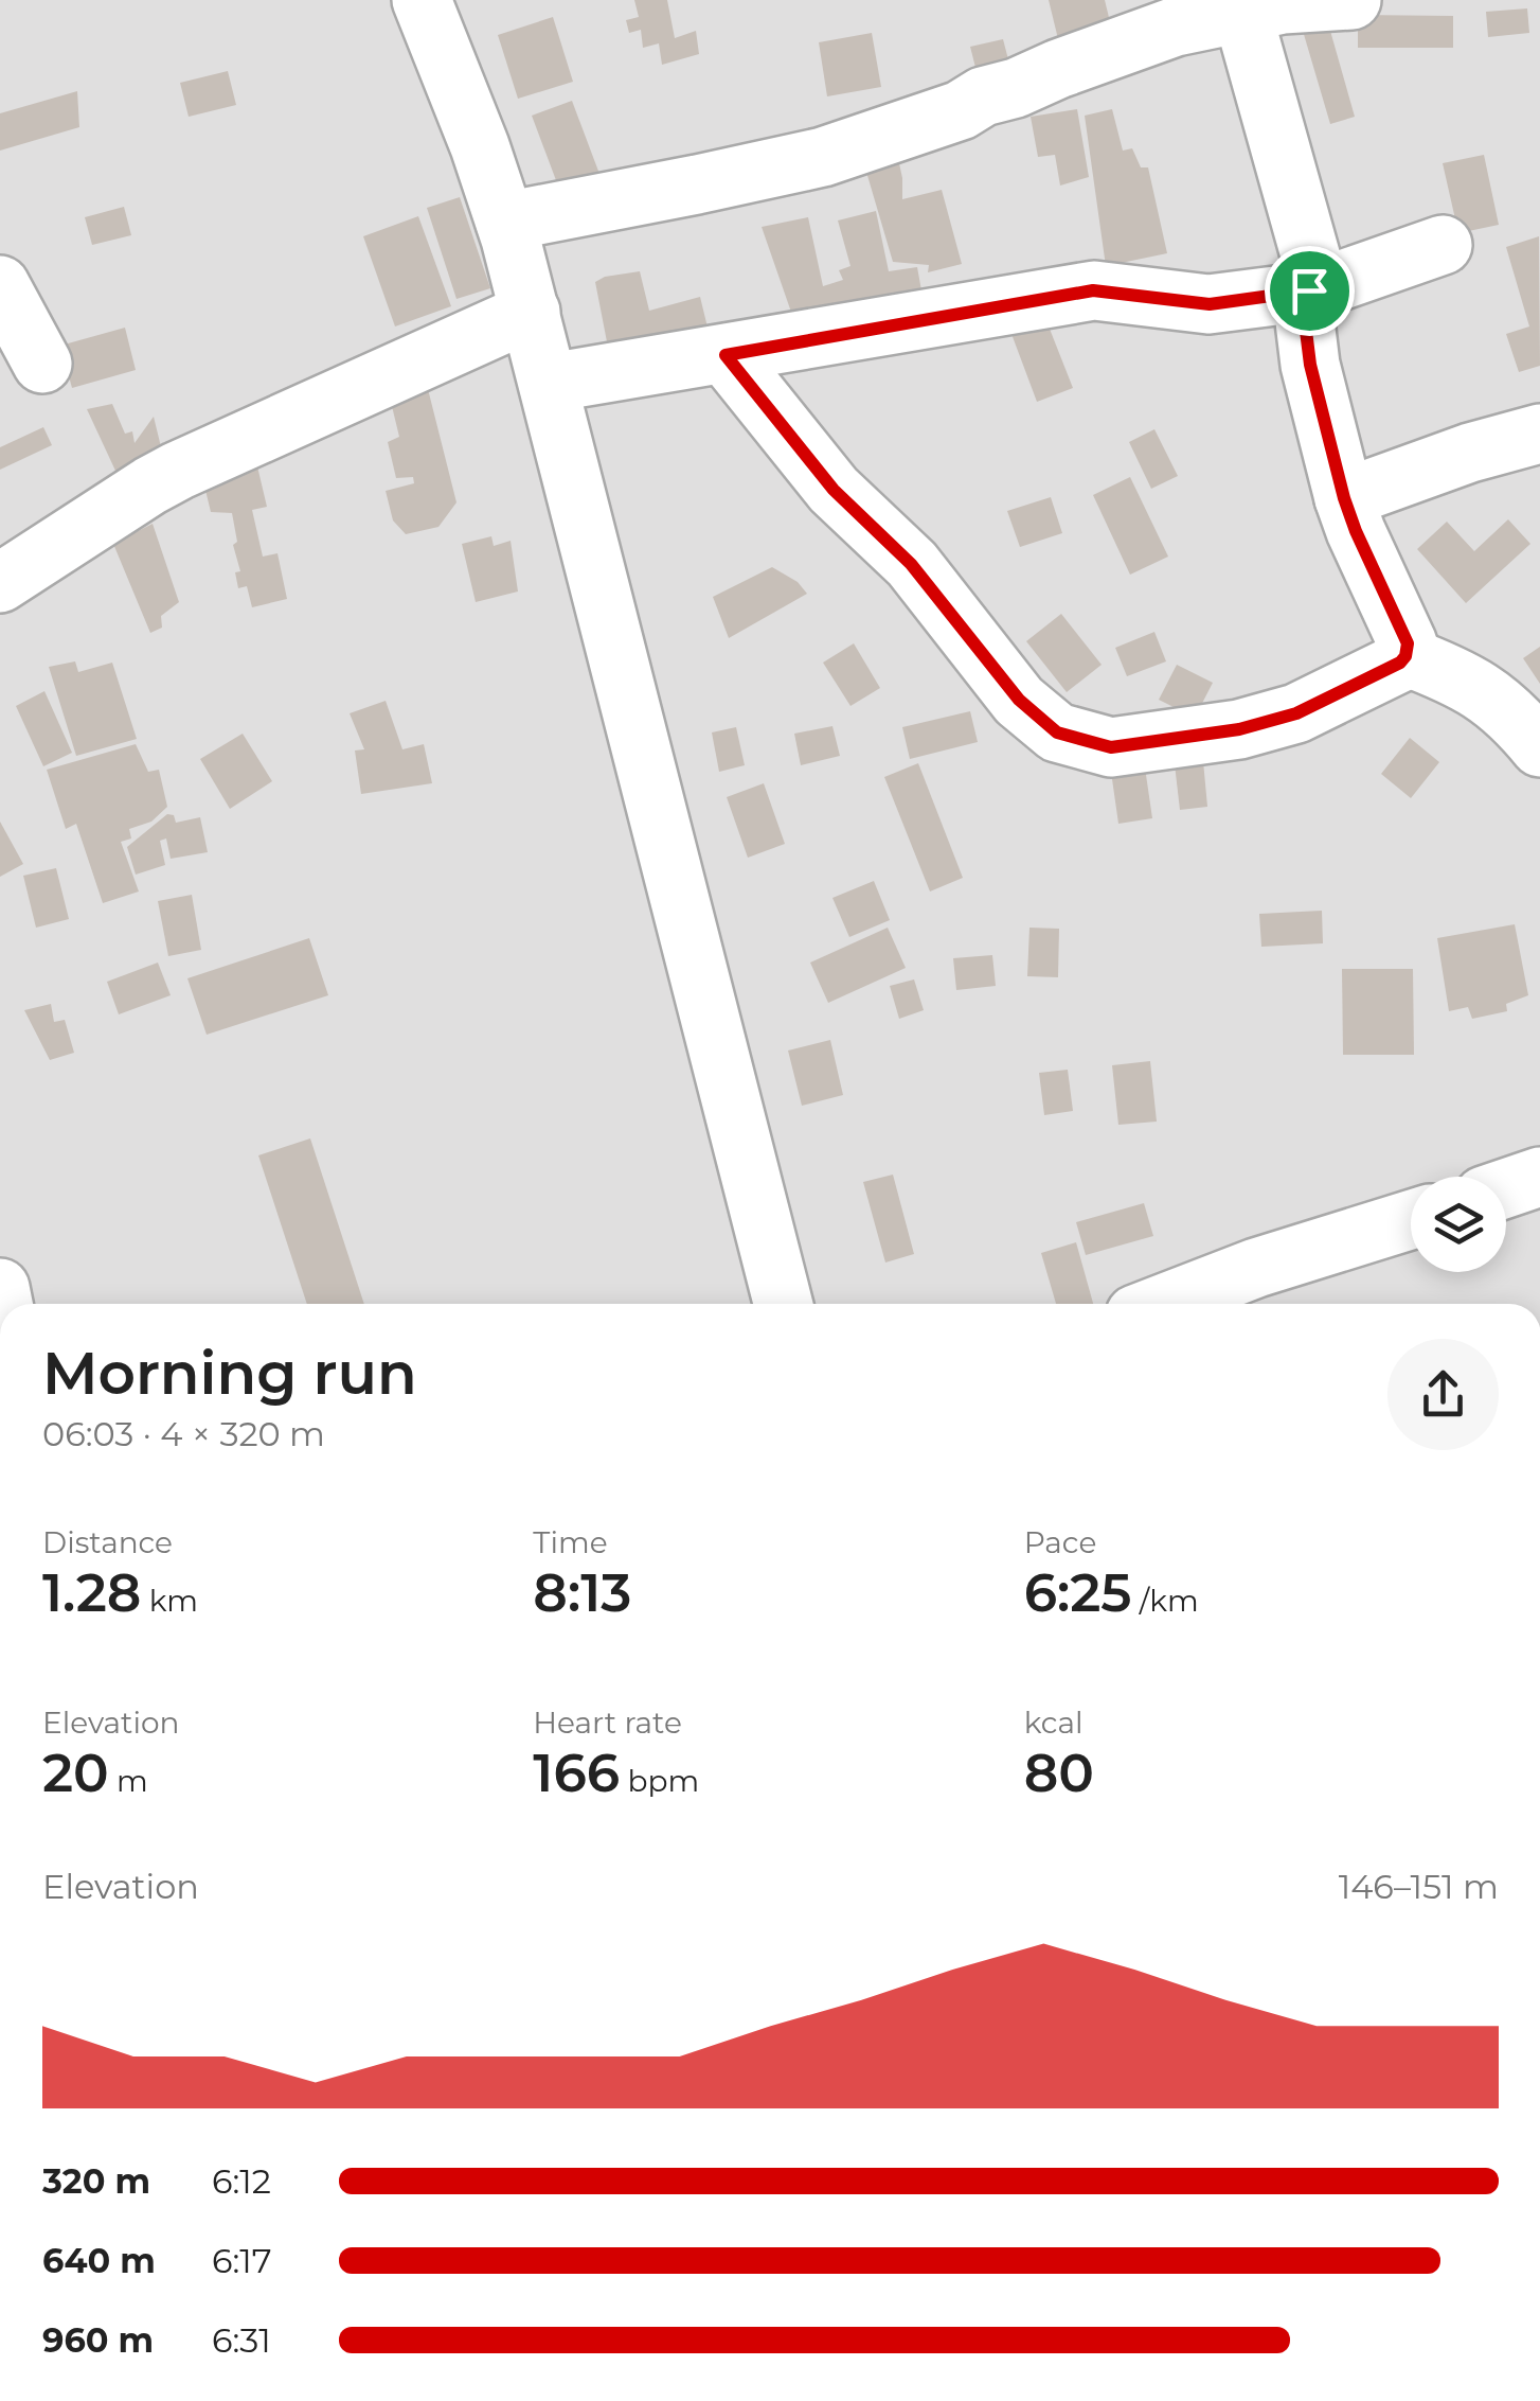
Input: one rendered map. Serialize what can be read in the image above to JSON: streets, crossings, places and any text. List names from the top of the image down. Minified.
{"page":{"heading":["Morning run","06:03 · 4 × 320 m"],"stats":[["Distance","1.28 km"],["Time","8:13"],["Pace","6:25 /km"],["Elevation","20 m"],["Heart rate","166 bpm"],["kcal","80"]],"chart":["Elevation","146–151 m"],"list":[{"name":"320 m","note":"6:12"},{"name":"640 m","note":"6:17"},{"name":"960 m","note":"6:31"}]}}
